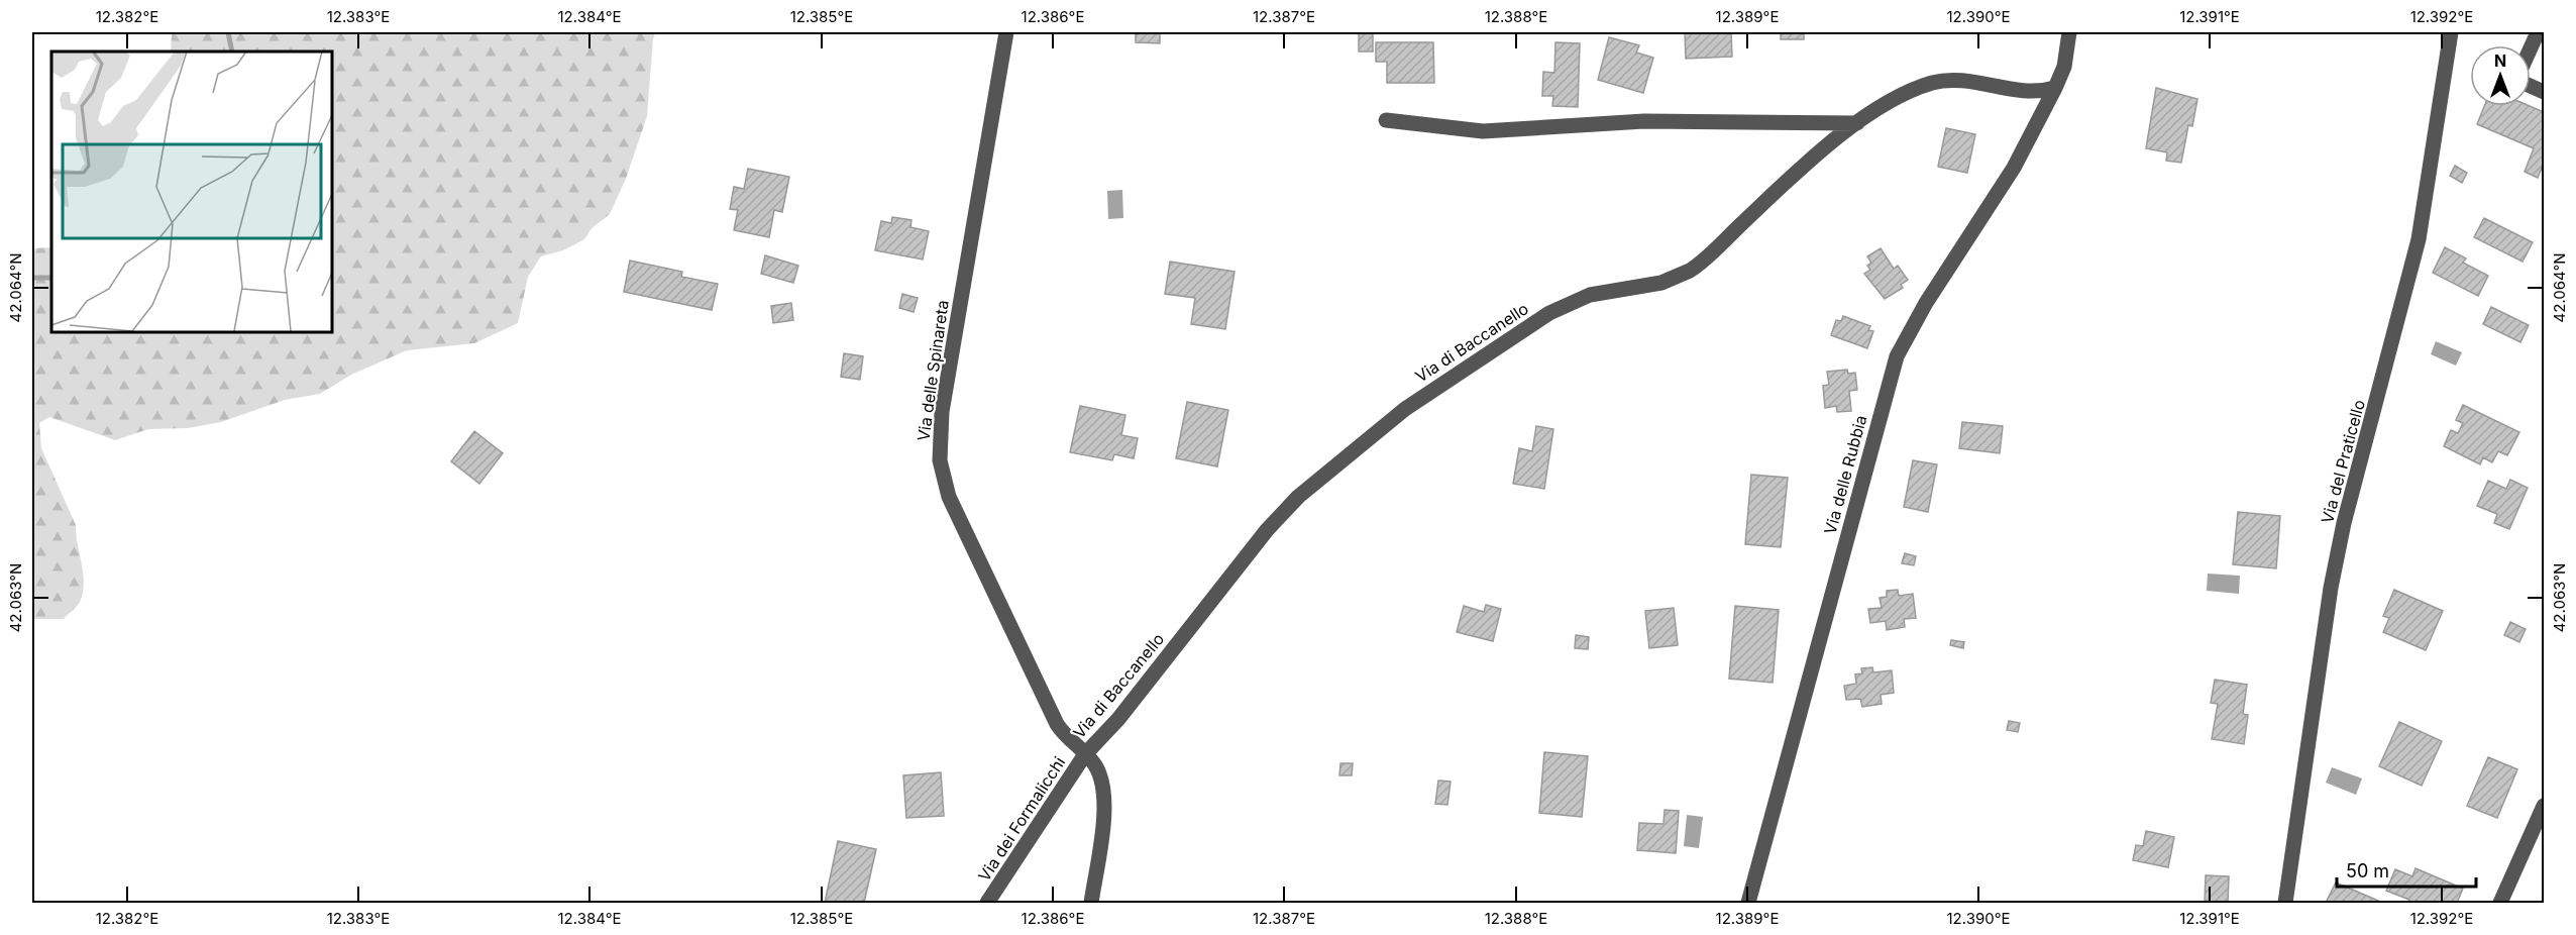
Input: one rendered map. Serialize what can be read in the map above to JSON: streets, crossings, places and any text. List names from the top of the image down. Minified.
{"streets":{"street":["Via di Baccanello","Via delle Spinareta","Via del Praticello","Via delle Rubbia","Via dei Formalicchi"]},"crossings":[["Via di Baccanello","Via delle Spinareta"],["Via di Baccanello","Via delle Rubbia"],["Via di Baccanello","Via dei Formalicchi"],["Via delle Spinareta","Via dei Formalicchi"]],"scale_bar":"50 m","north":"top","coordinates":["12.382°E","12.383°E","12.384°E","12.385°E","12.386°E","12.387°E","12.388°E","12.389°E","12.390°E","12.391°E","12.392°E","42.064°N","42.063°N"]}
